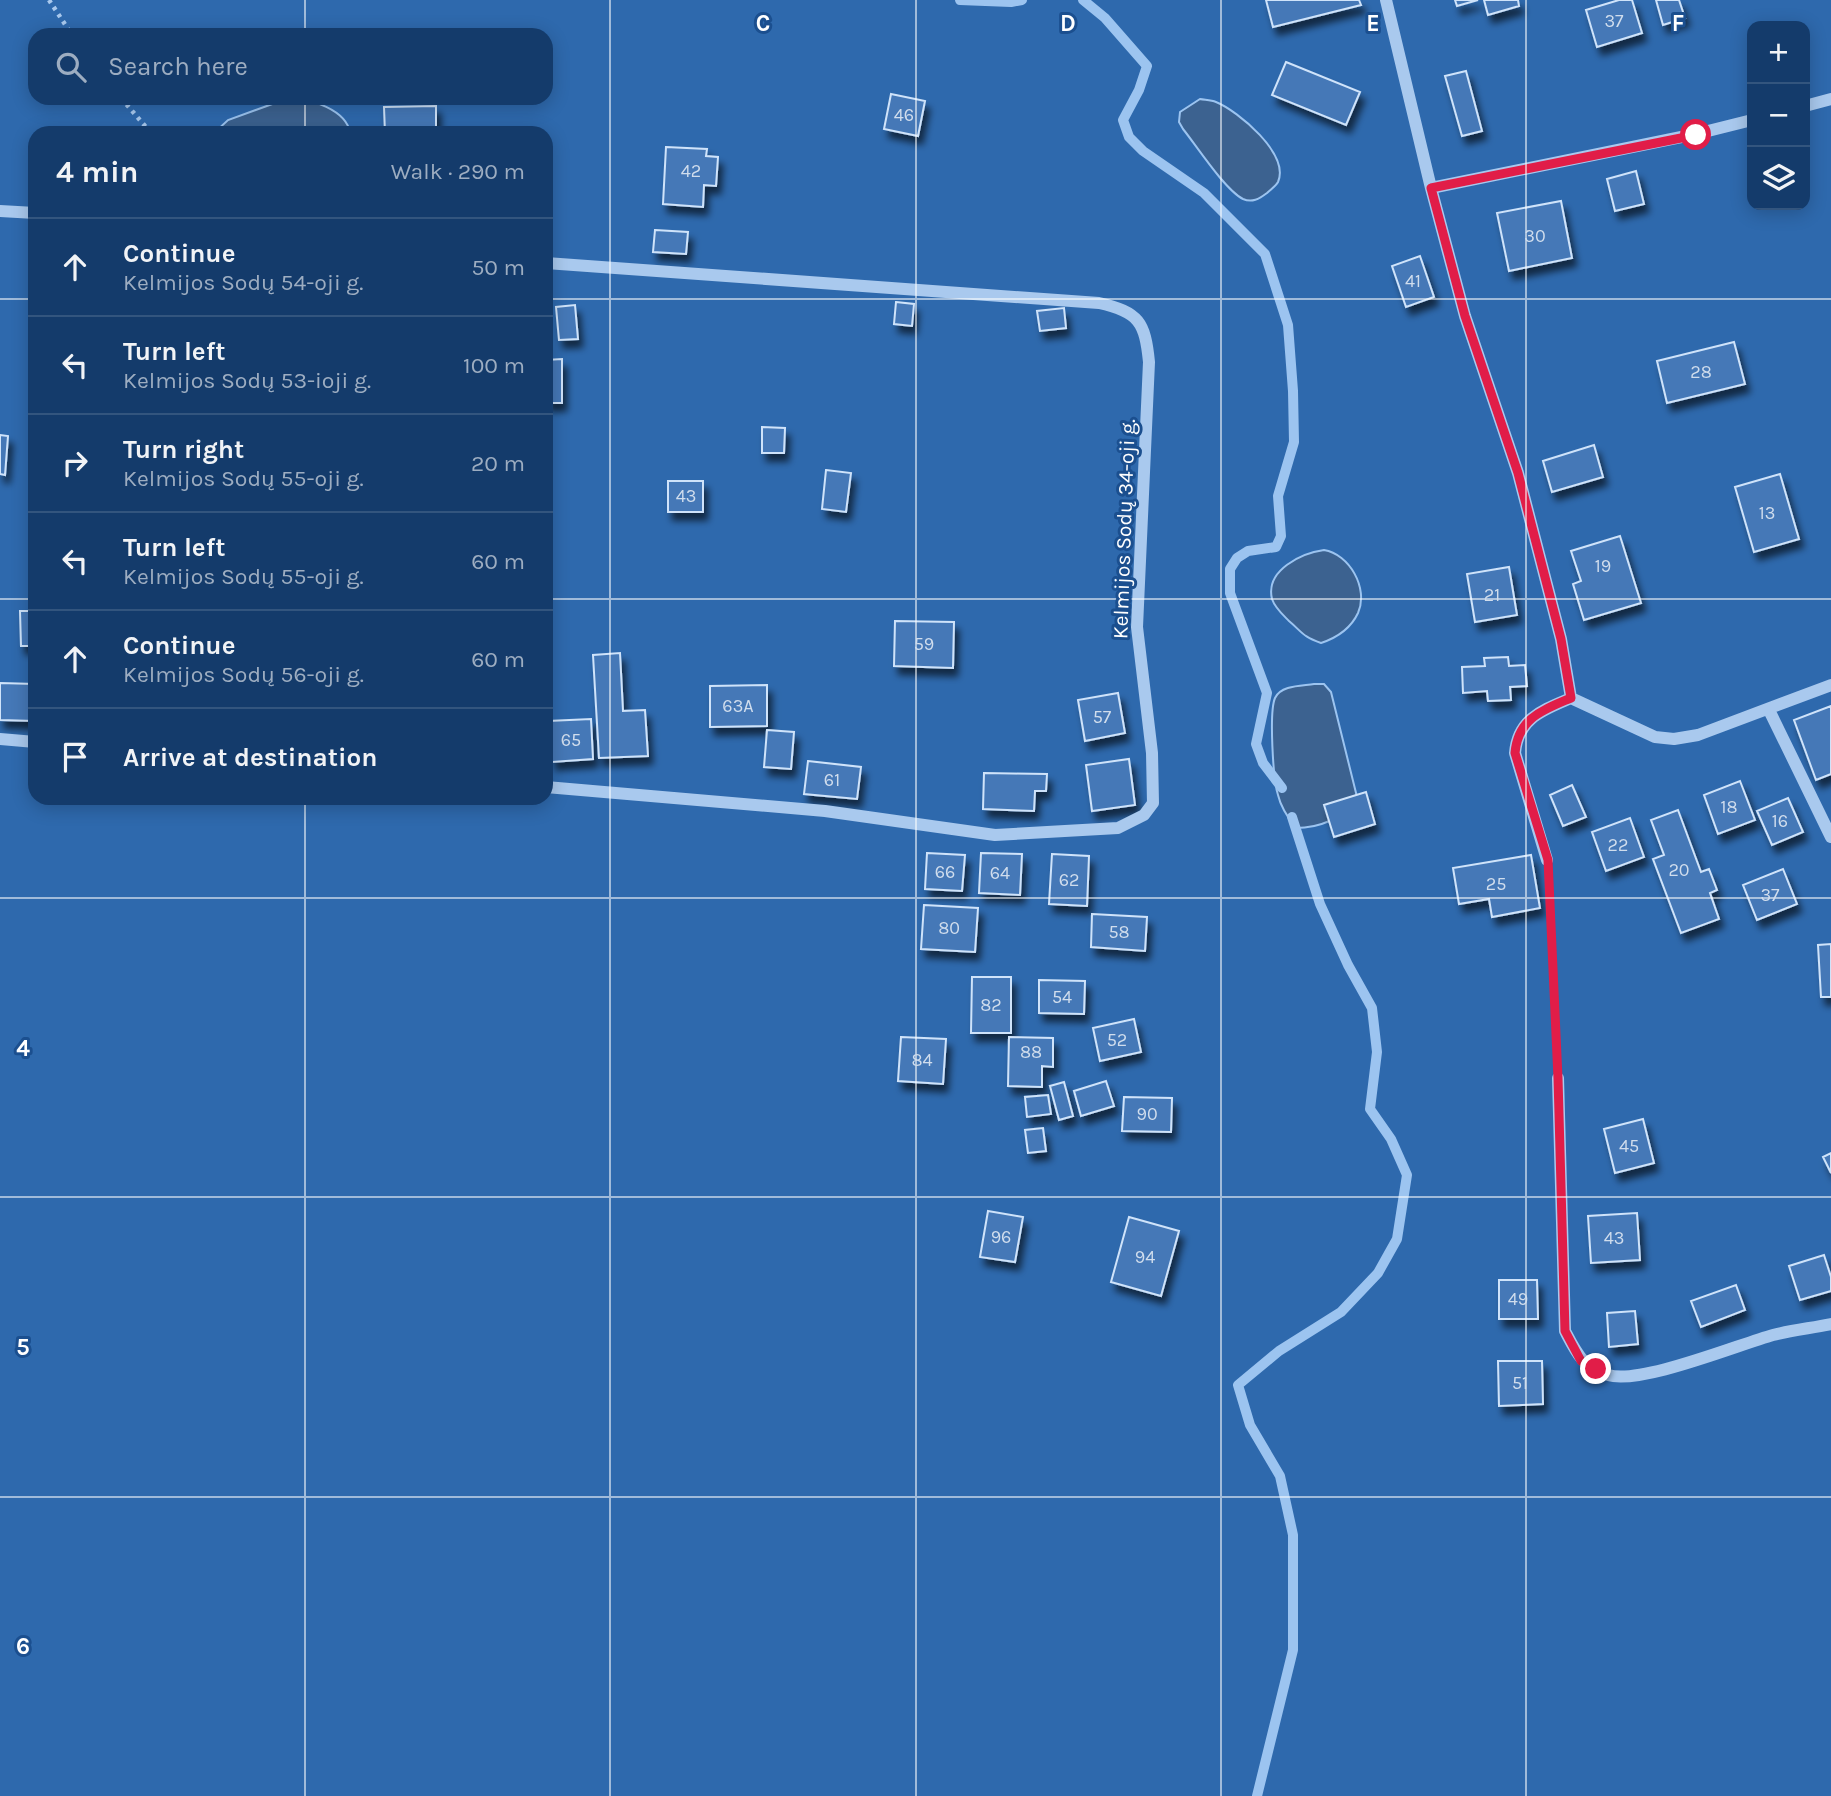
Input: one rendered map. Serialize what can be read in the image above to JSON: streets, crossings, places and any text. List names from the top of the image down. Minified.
{"streets":{"street":["Kelmijos Sodų 34-oji g."]},"house_numbers":["37","46","42","30","41","28","43","13","19","21","59","63A","57","65","61","18","16","22","20","66","64","62","25","37","80","58","54","82","52","88","84","90","45","96","43","94","49","51"],"page":{"map_buttons":["+","−"],"search":"Search here","heading":["4 min","Walk · 290 m"],"list":[["Continue","Kelmijos Sodų 54-oji g.","50 m"],["Turn left","Kelmijos Sodų 53-ioji g.","100 m"],["Turn right","Kelmijos Sodų 55-oji g.","20 m"],["Turn left","Kelmijos Sodų 55-oji g.","60 m"],["Continue","Kelmijos Sodų 56-oji g.","60 m"],"Arrive at destination"]},"grid":{"columns":["C","D","E","F"],"rows":["4","5","6"]}}
